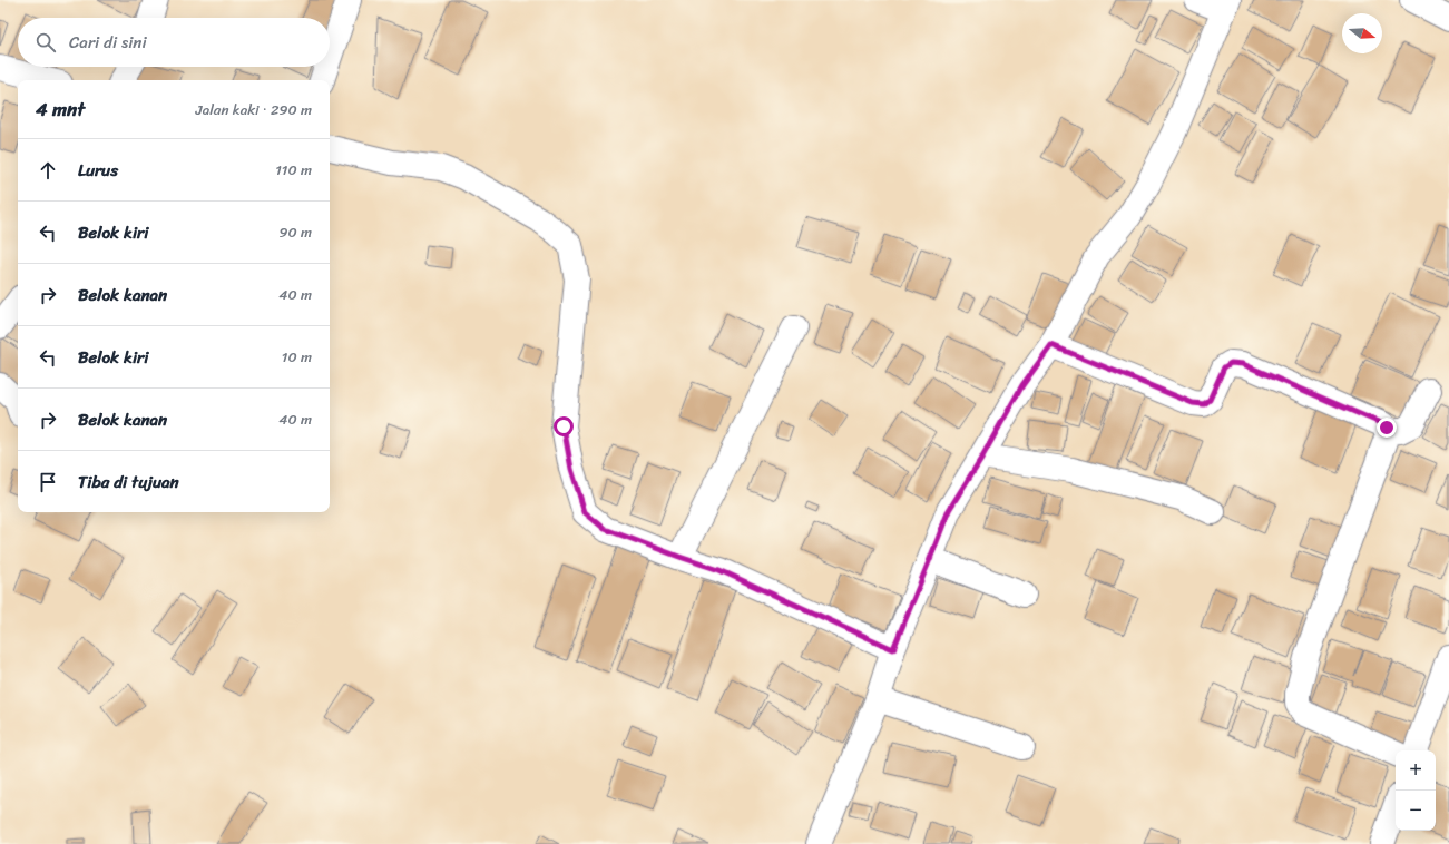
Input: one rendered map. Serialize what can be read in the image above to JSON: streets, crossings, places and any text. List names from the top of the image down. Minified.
{"north":"right","page":{"search":"Cari di sini","heading":["4 mnt","Jalan kaki · 290 m"],"list":[["Lurus","110 m"],["Belok kiri","90 m"],["Belok kanan","40 m"],["Belok kiri","10 m"],["Belok kanan","40 m"],"Tiba di tujuan"],"map_buttons":["+","−"]}}
